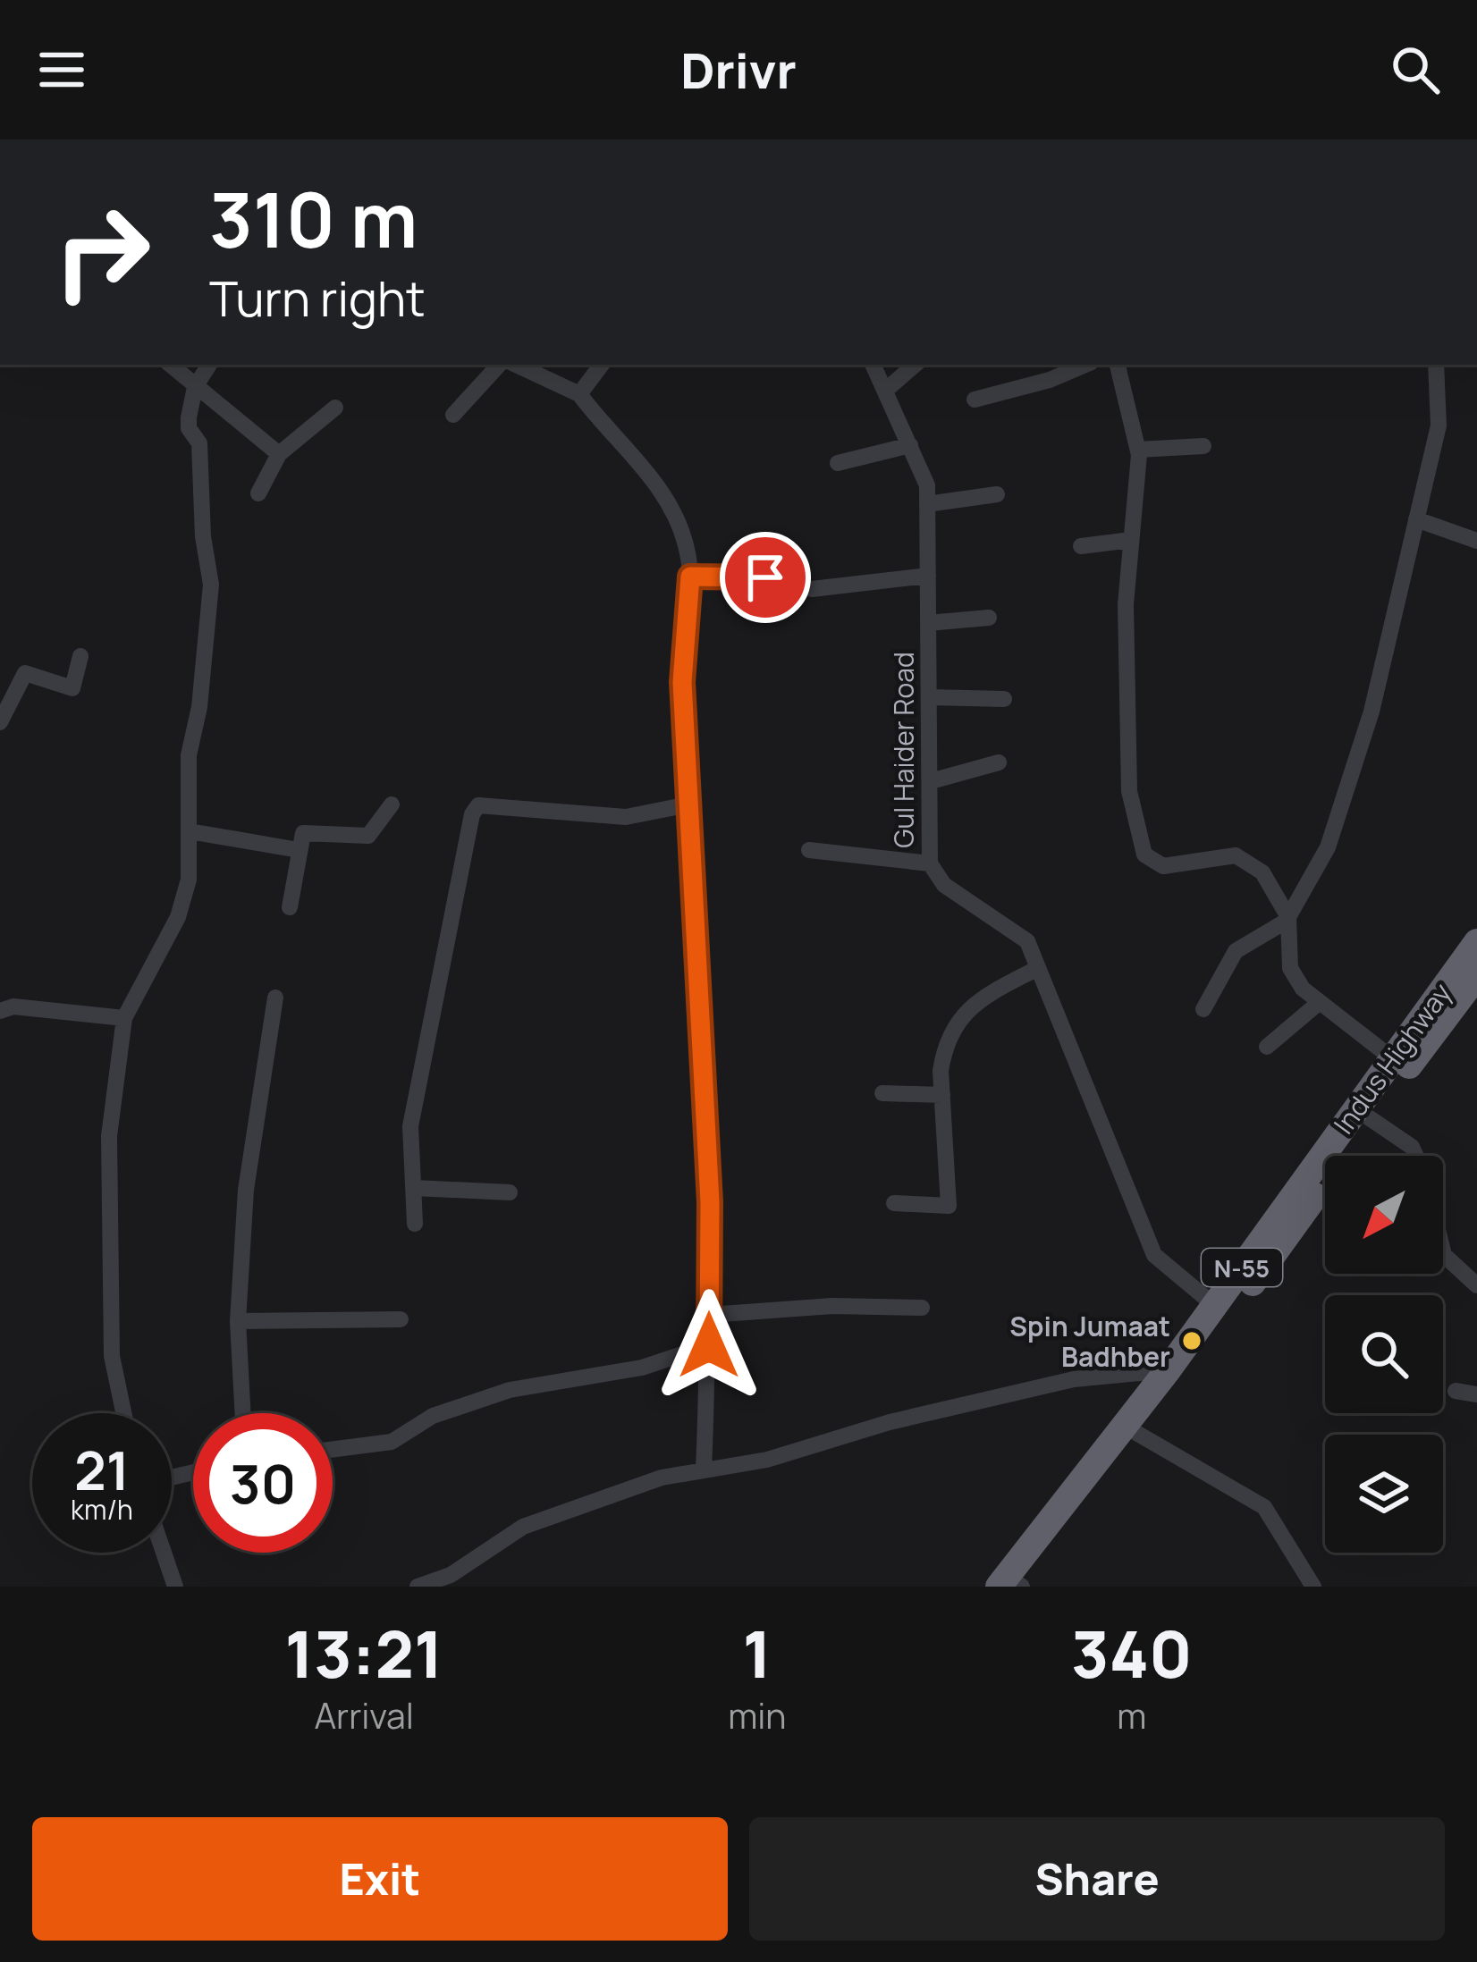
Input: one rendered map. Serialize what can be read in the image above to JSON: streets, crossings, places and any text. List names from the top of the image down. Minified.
{"streets":{"highway":["Indus Highway","N-55"],"street":["Gul Haider Road"]},"crossings":[["Gul Haider Road","Indus Highway"],["Indus Highway","N-55"]],"places":["Spin Jumaat Badhber"],"north":"bottom left","page":{"header":"Drivr","turn":["310 m","Turn right"],"speed":"21 km/h","limit":"30","eta":["13:21","Arrival","1","min","340","m"],"buttons":["Exit","Share"]}}
